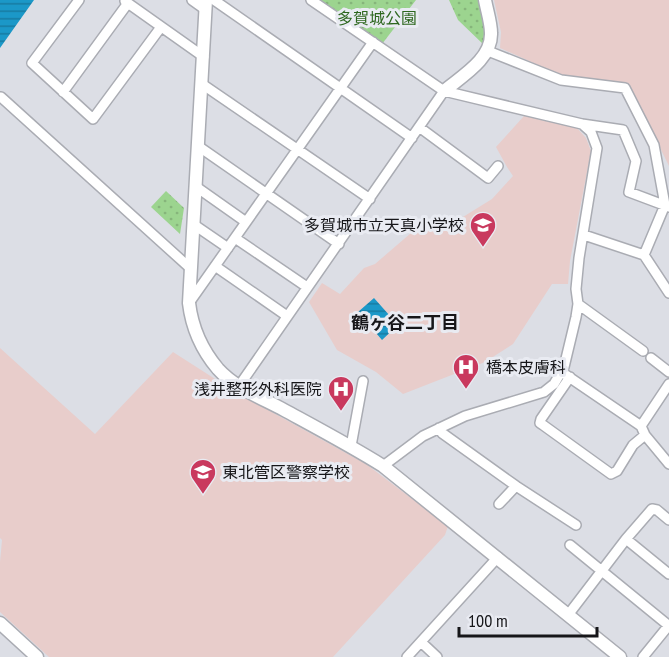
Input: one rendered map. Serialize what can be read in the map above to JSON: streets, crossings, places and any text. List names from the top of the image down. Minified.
{"districts":["鶴ヶ谷二丁目"],"parks":["多賀城公園"],"places":{"school or university":["多賀城市立天真小学校","東北管区警察学校"],"hospital":["橋本皮膚科","浅井整形外科医院"]},"scale_bar":"100 m"}
